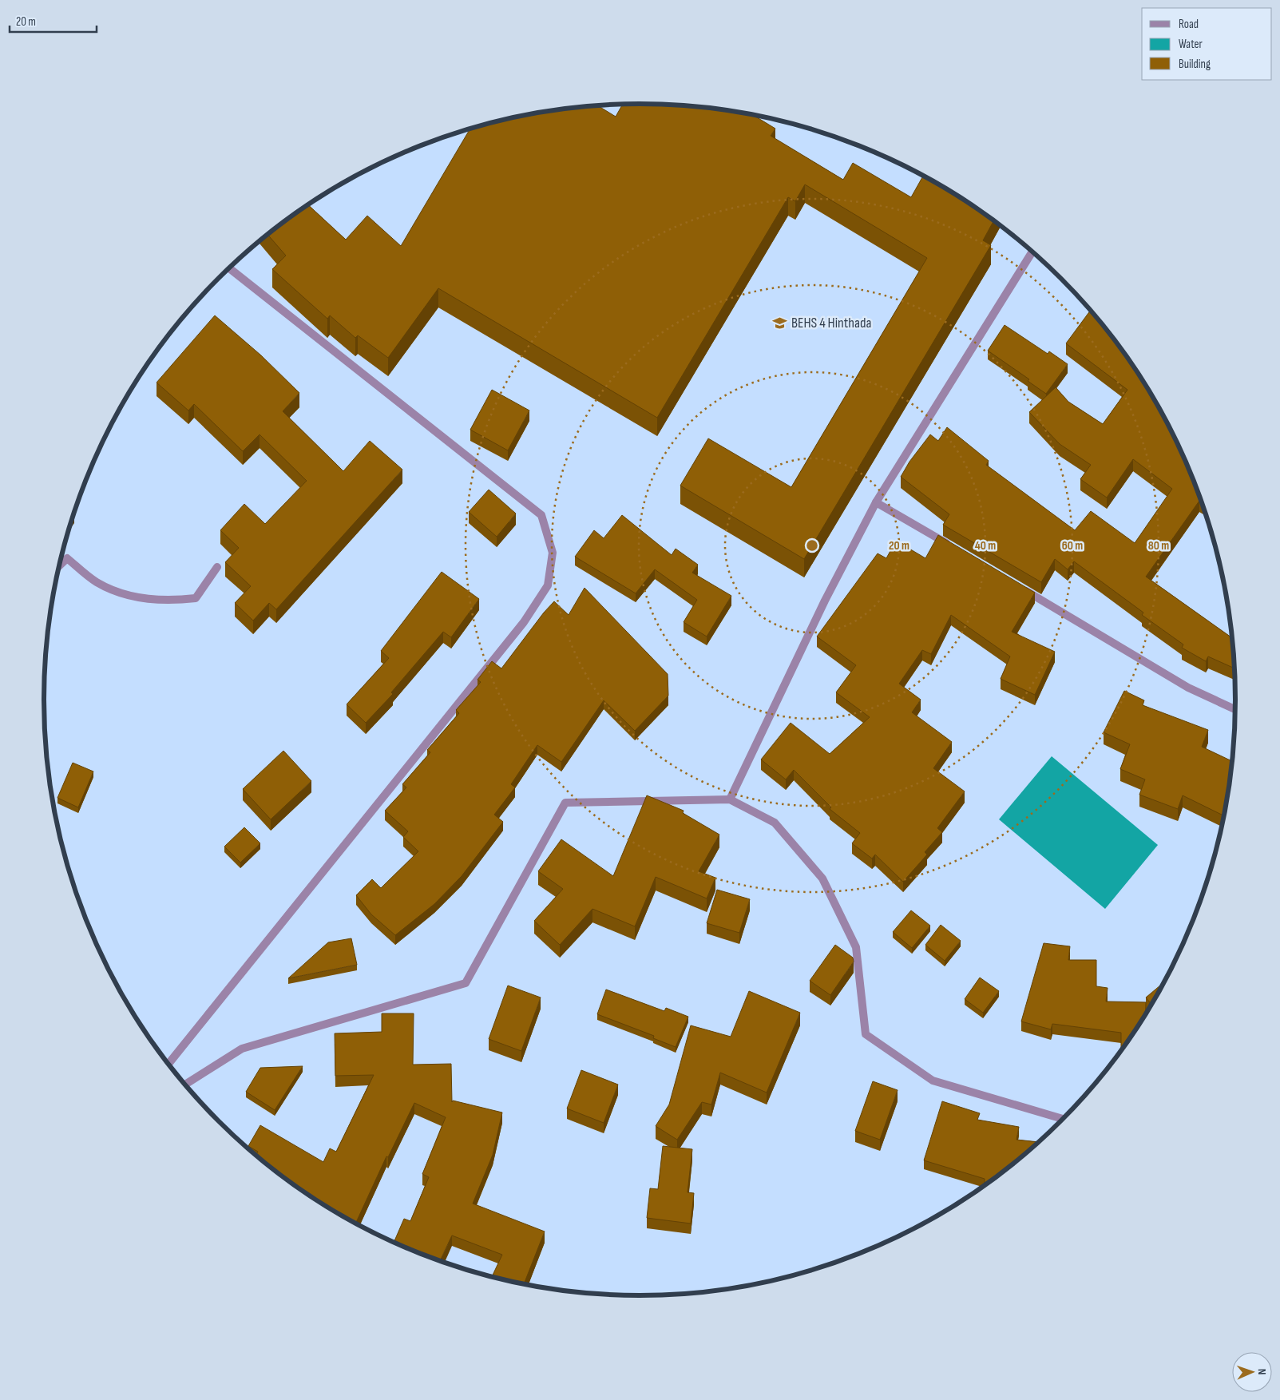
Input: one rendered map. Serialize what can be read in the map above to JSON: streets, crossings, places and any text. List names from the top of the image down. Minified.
{"places":{"school or university":["BEHS 4 Hinthada"]},"legend":["Road","Water","Building"],"scale_bar":"20 m","north":"right","rings":["20 m","40 m","60 m","80 m"]}
